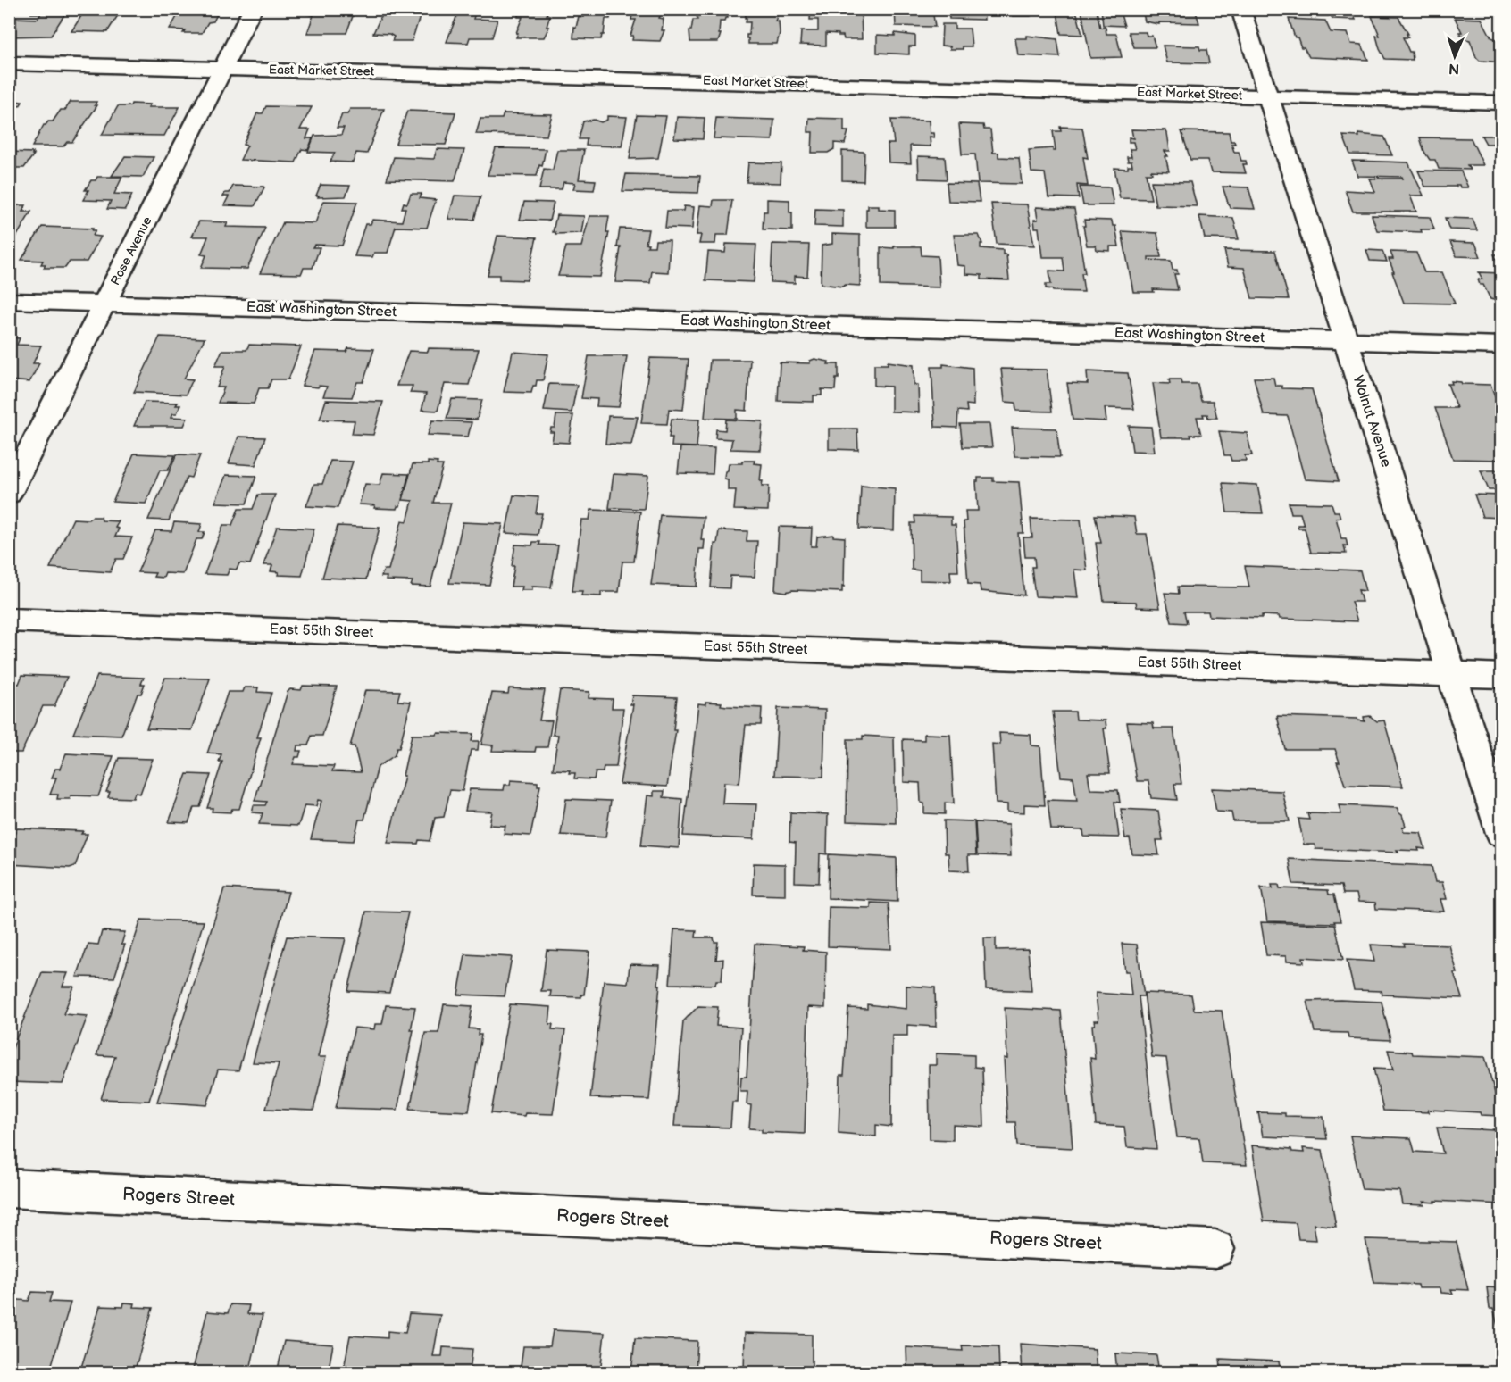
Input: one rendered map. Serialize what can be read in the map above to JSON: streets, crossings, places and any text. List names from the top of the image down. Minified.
{"streets":{"street":["East Market Street","Rose Avenue","East Washington Street","Walnut Avenue","East 55th Street","Rogers Street"]},"crossings":[["East Market Street","Rose Avenue"],["East Market Street","Walnut Avenue"],["Rose Avenue","East Washington Street"],["East Washington Street","Walnut Avenue"],["Walnut Avenue","East 55th Street"]],"north":"bottom"}
